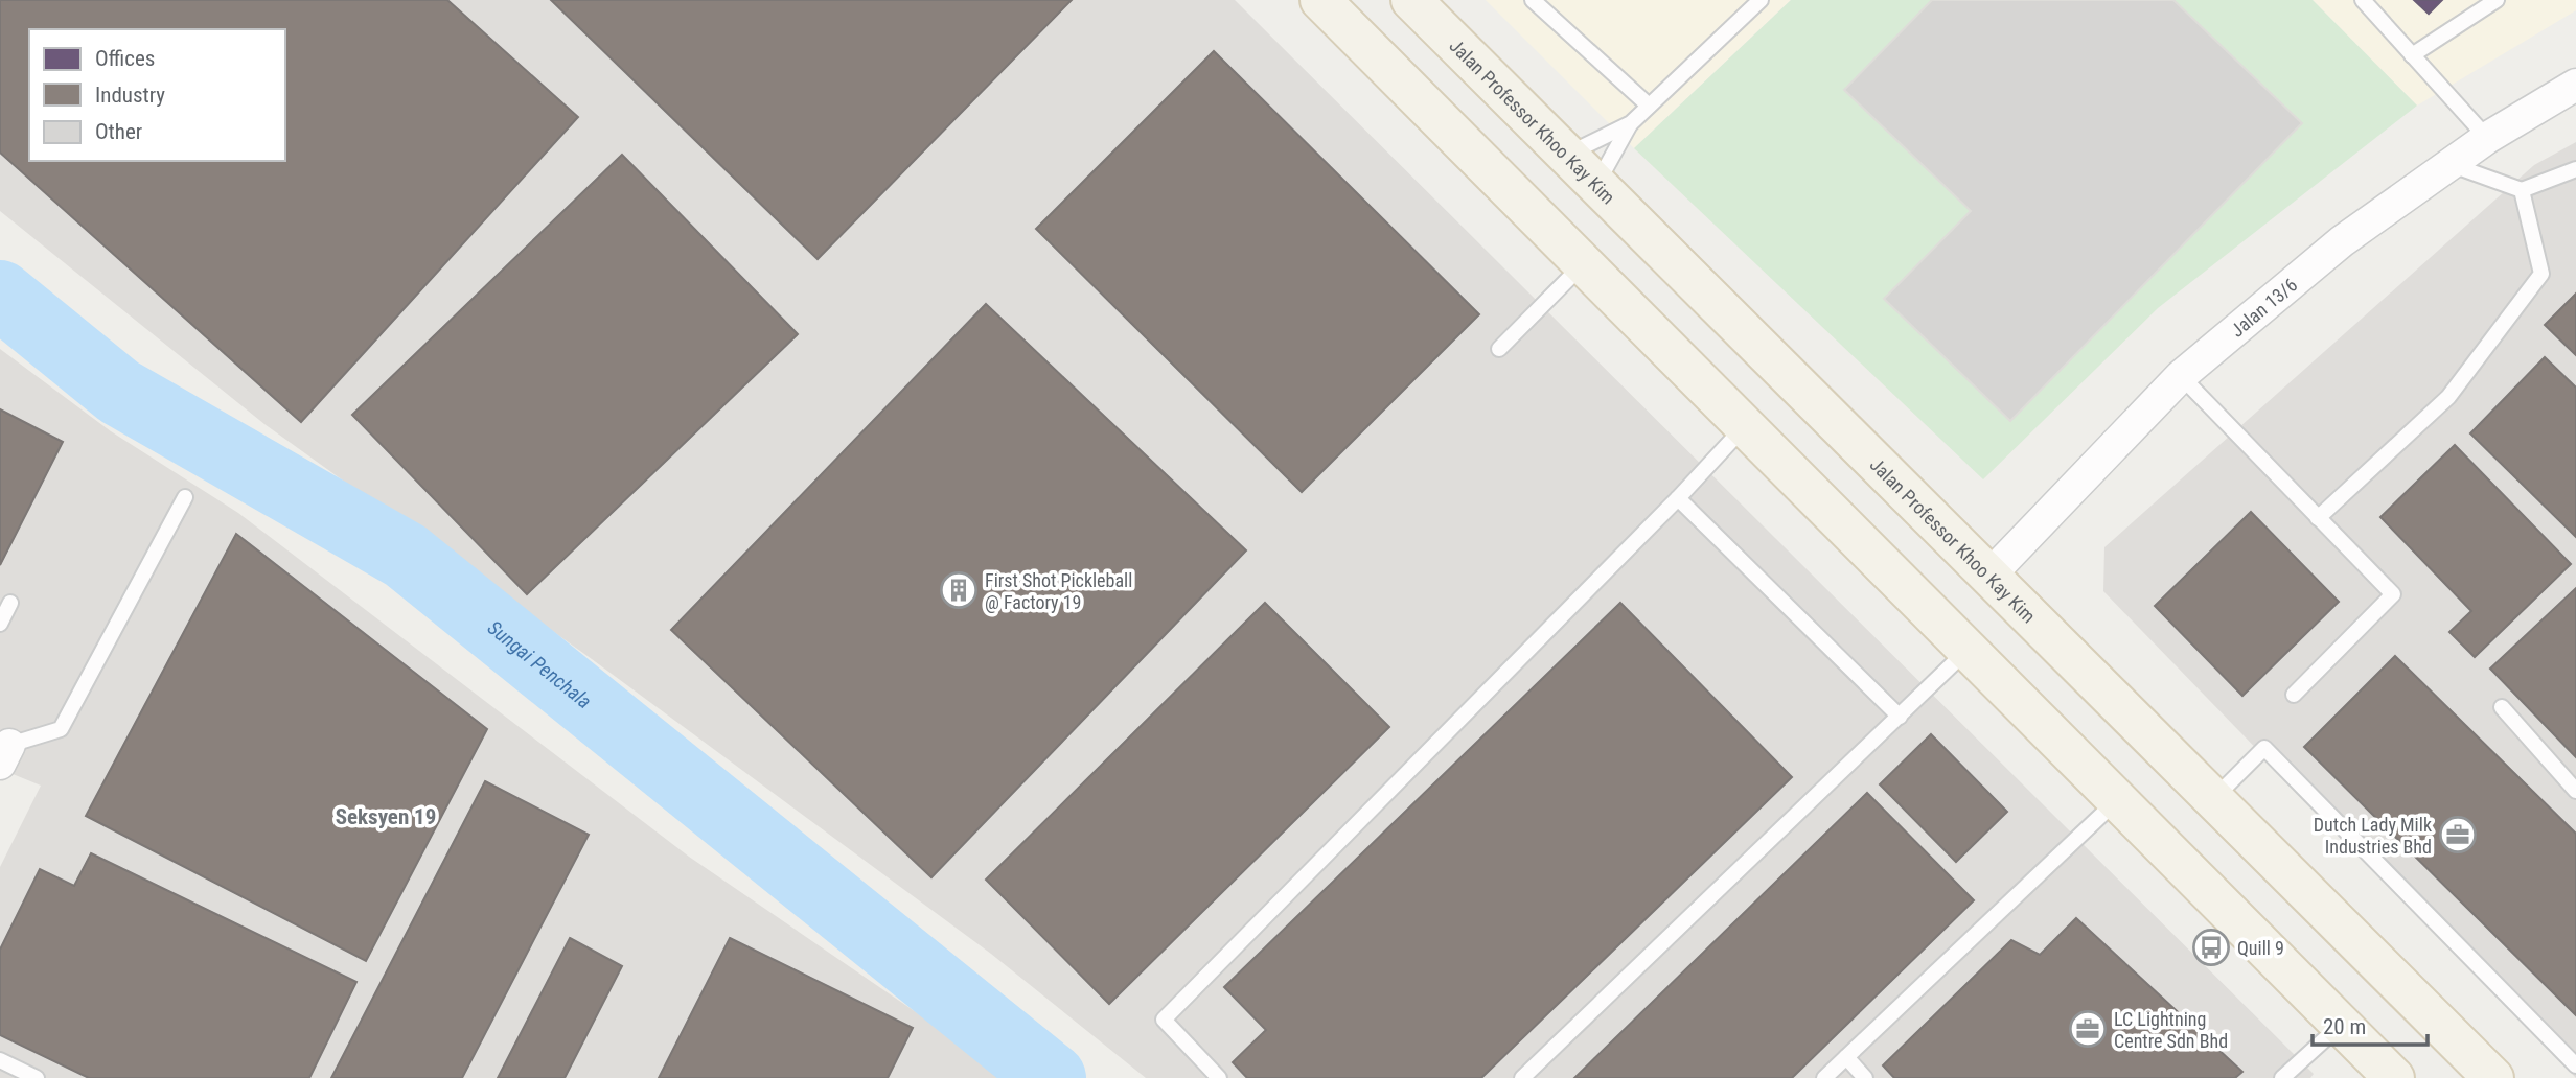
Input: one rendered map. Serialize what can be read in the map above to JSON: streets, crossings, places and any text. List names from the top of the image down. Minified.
{"streets":{"main road":["Jalan Professor Khoo Kay Kim"],"street":["Jalan 13/6"]},"crossings":[["Jalan Professor Khoo Kay Kim","Jalan 13/6"]],"districts":["Seksyen 19"],"water":["Sungai Penchala"],"places":{"building":["First Shot Pickleball @ Factory 19"],"office":["Dutch Lady Milk Industries Bhd","LC Lightning Centre Sdn Bhd"],"bus stop":["Quill 9"]},"legend":["Offices","Industry","Other"],"scale_bar":"20 m"}
